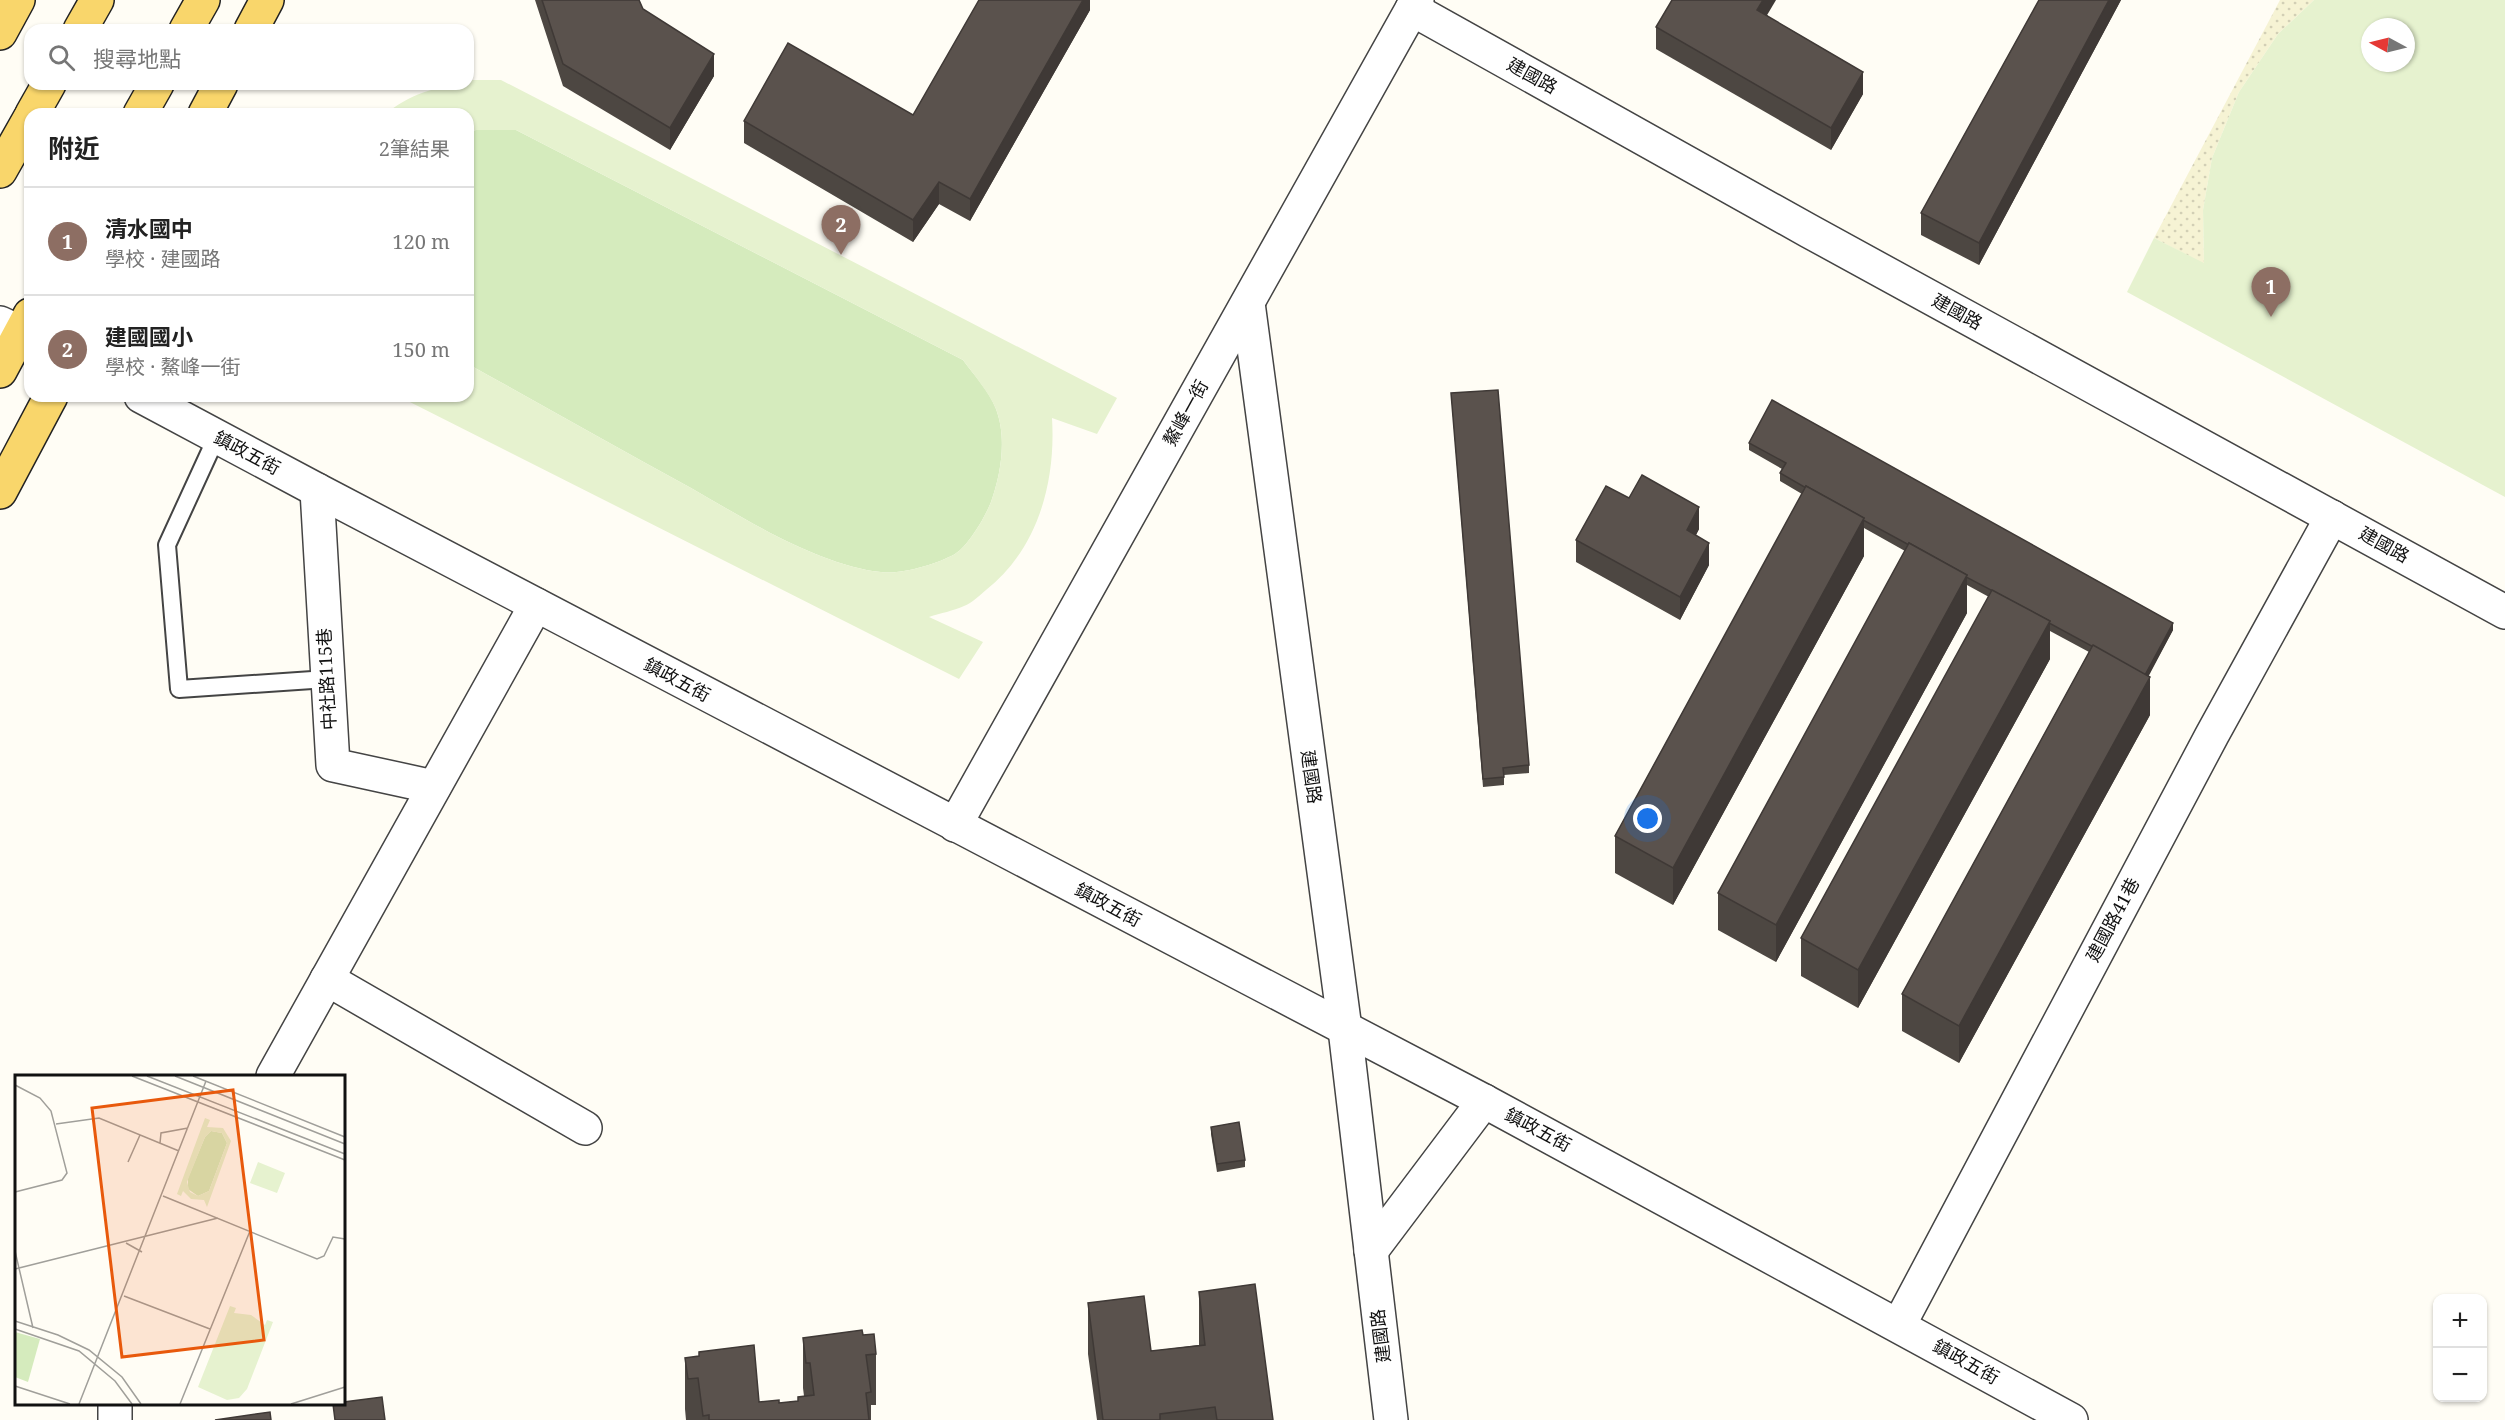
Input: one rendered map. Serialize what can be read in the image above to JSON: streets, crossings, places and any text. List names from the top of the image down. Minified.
{"streets":{"street":["建國路","鰲峰一街","鎮政五街","中社路115巷","建國路41巷"]},"crossings":[["建國路","鰲峰一街"],["建國路","鎮政五街"],["建國路","建國路41巷"],["鰲峰一街","鎮政五街"],["鎮政五街","中社路115巷"],["鎮政五街","建國路41巷"]],"north":"left","page":{"search":"搜尋地點","heading":["附近","2筆結果"],"list":[{"mark":"1","name":"清水國中","note":"學校 · 建國路","value":"120 m"},{"mark":"2","name":"建國國小","note":"學校 · 鰲峰一街","value":"150 m"}],"pins":["2","1"],"map_buttons":["+","−"]}}
